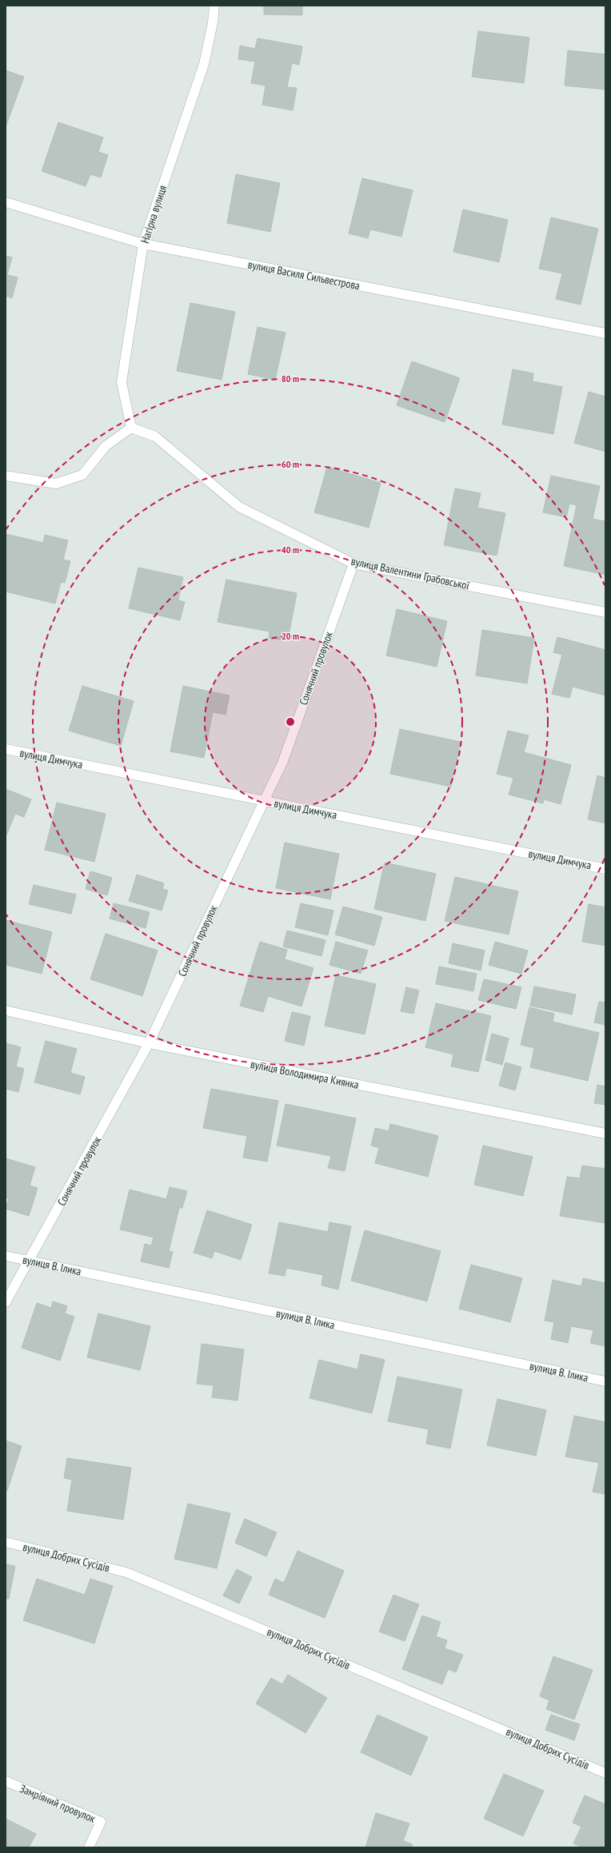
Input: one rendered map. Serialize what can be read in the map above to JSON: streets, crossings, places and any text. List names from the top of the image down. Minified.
{"streets":{"street":["Нагірна вулиця","вулиця Василя Сильвестрова","вулиця Валентини Грабовської","Сонячний провулок","вулиця Димчука","вулиця Володимира Киянка","вулиця В. Ілика","вулиця Добрих Сусідів","Замріяний провулок"]},"crossings":[["Нагірна вулиця","вулиця Василя Сильвестрова"],["Нагірна вулиця","вулиця Валентини Грабовської"],["вулиця Валентини Грабовської","Сонячний провулок"],["Сонячний провулок","вулиця Димчука"],["Сонячний провулок","вулиця Володимира Киянка"],["Сонячний провулок","вулиця В. Ілика"]],"rings":["80 m","60 m","40 m","20 m"]}
